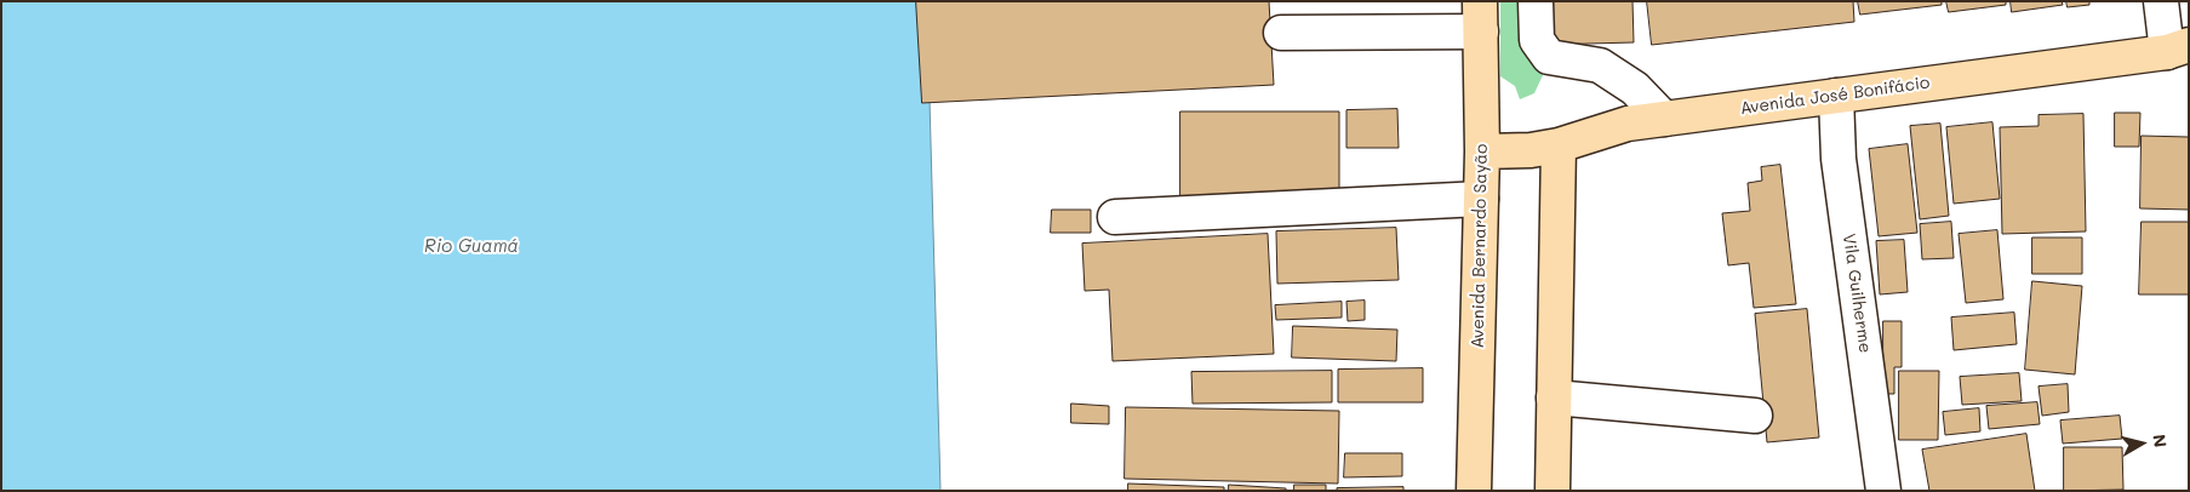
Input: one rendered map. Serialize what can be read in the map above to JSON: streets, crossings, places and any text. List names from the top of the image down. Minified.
{"streets":{"main road":["Avenida José Bonifácio","Avenida Bernardo Sayão"],"street":["Vila Guilherme"]},"crossings":[["Avenida José Bonifácio","Avenida Bernardo Sayão"],["Avenida José Bonifácio","Vila Guilherme"]],"water":["Rio Guamá"],"north":"right"}
